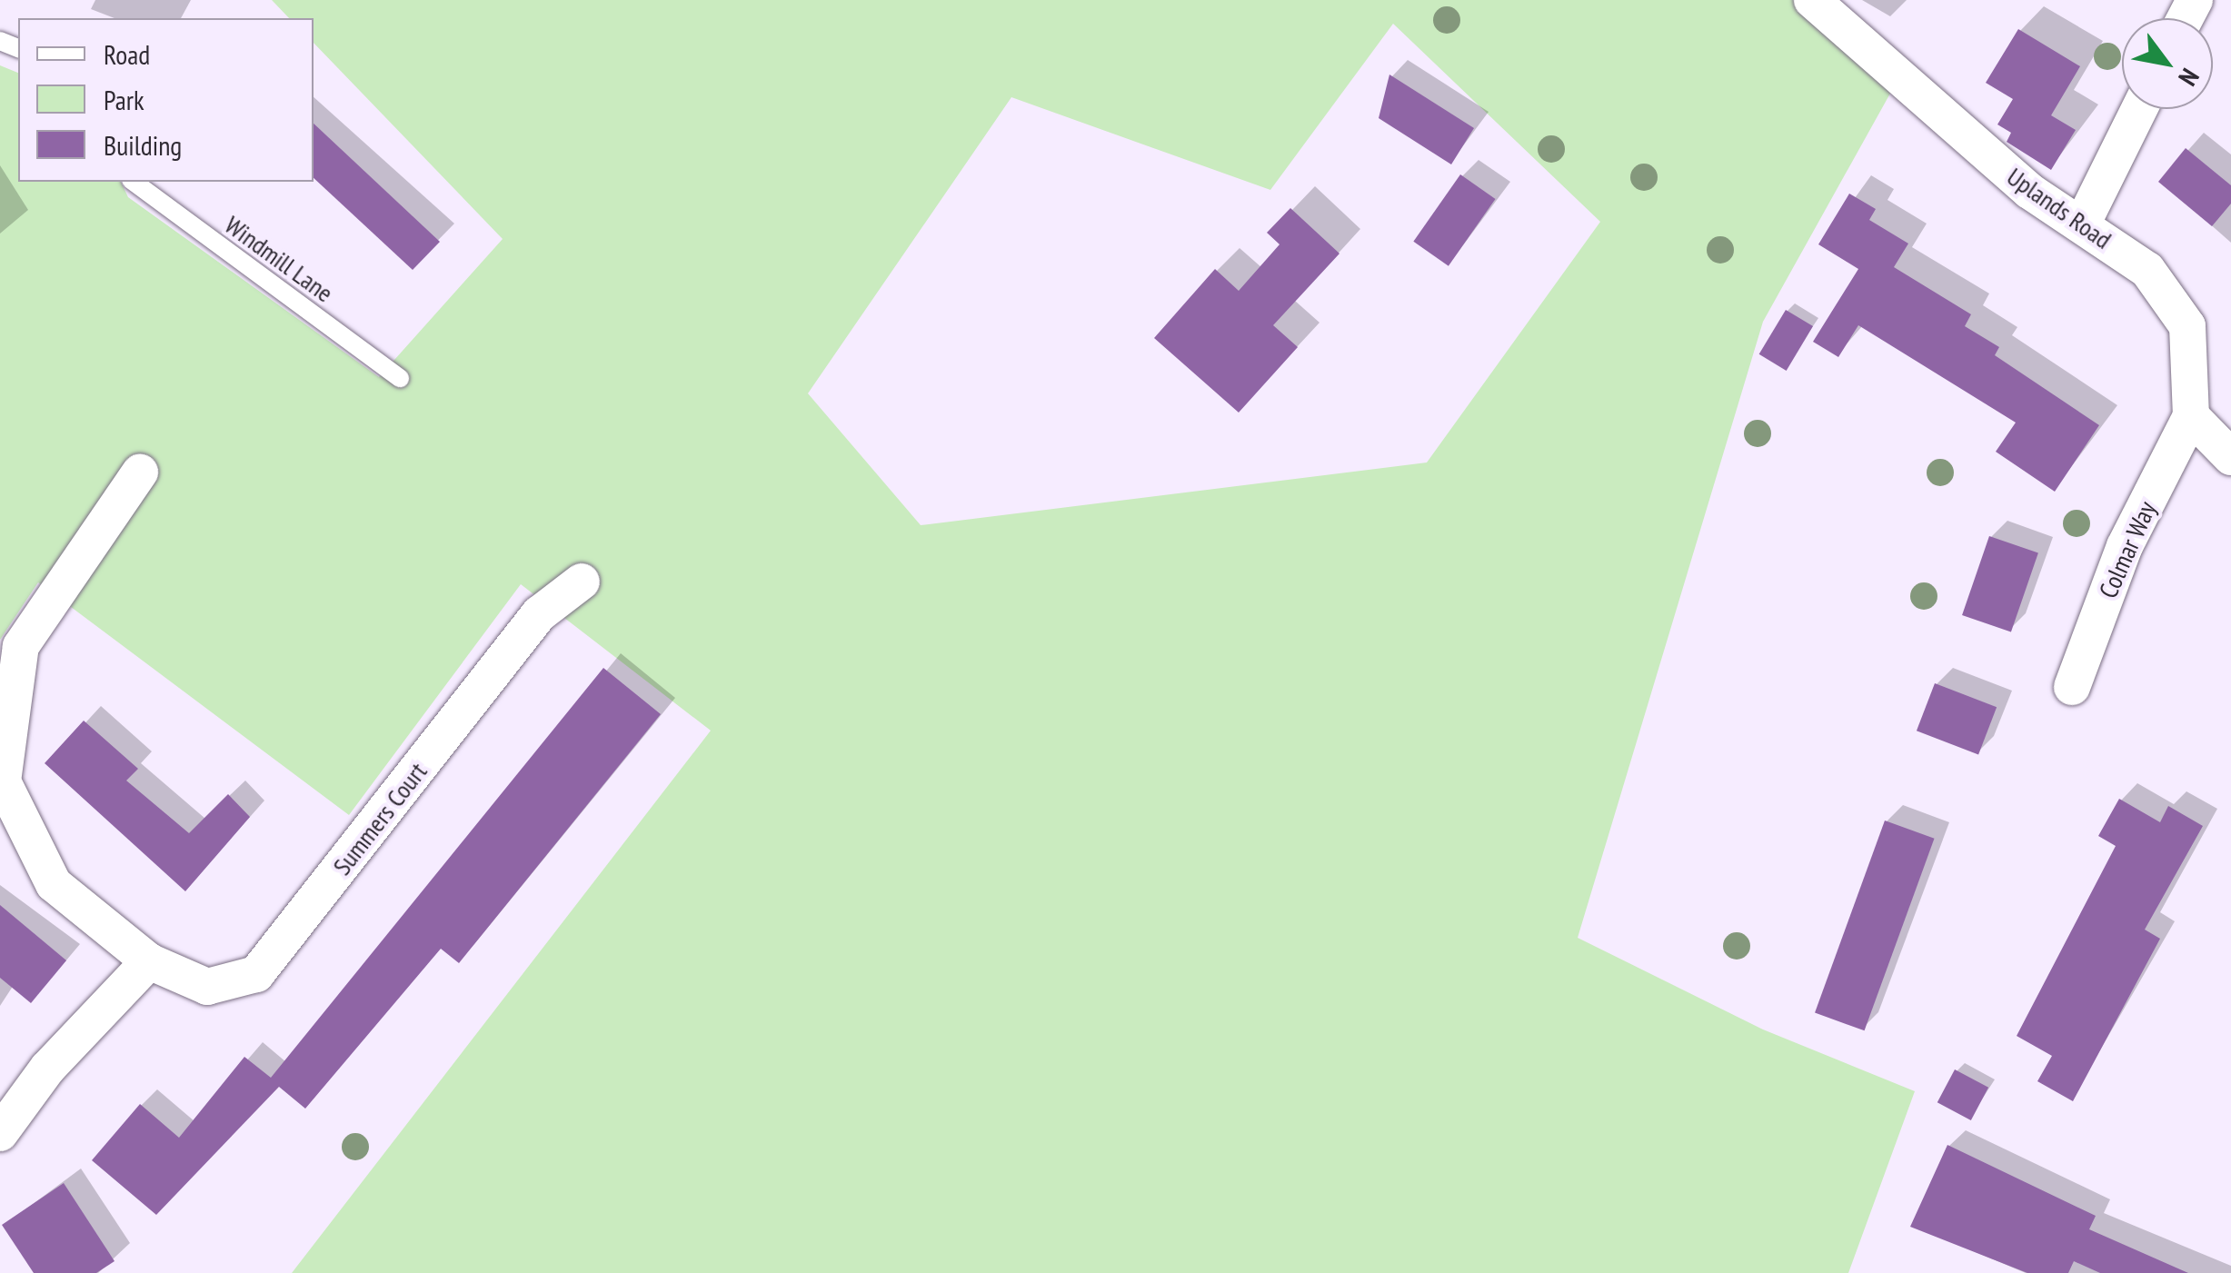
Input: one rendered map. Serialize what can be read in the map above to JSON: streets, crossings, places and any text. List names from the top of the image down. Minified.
{"streets":{"street":["Uplands Road","Colmar Way","Summers Court"],"lane":["Windmill Lane"]},"crossings":[["Uplands Road","Colmar Way"]],"legend":["Road","Park","Building"],"north":"bottom right"}
